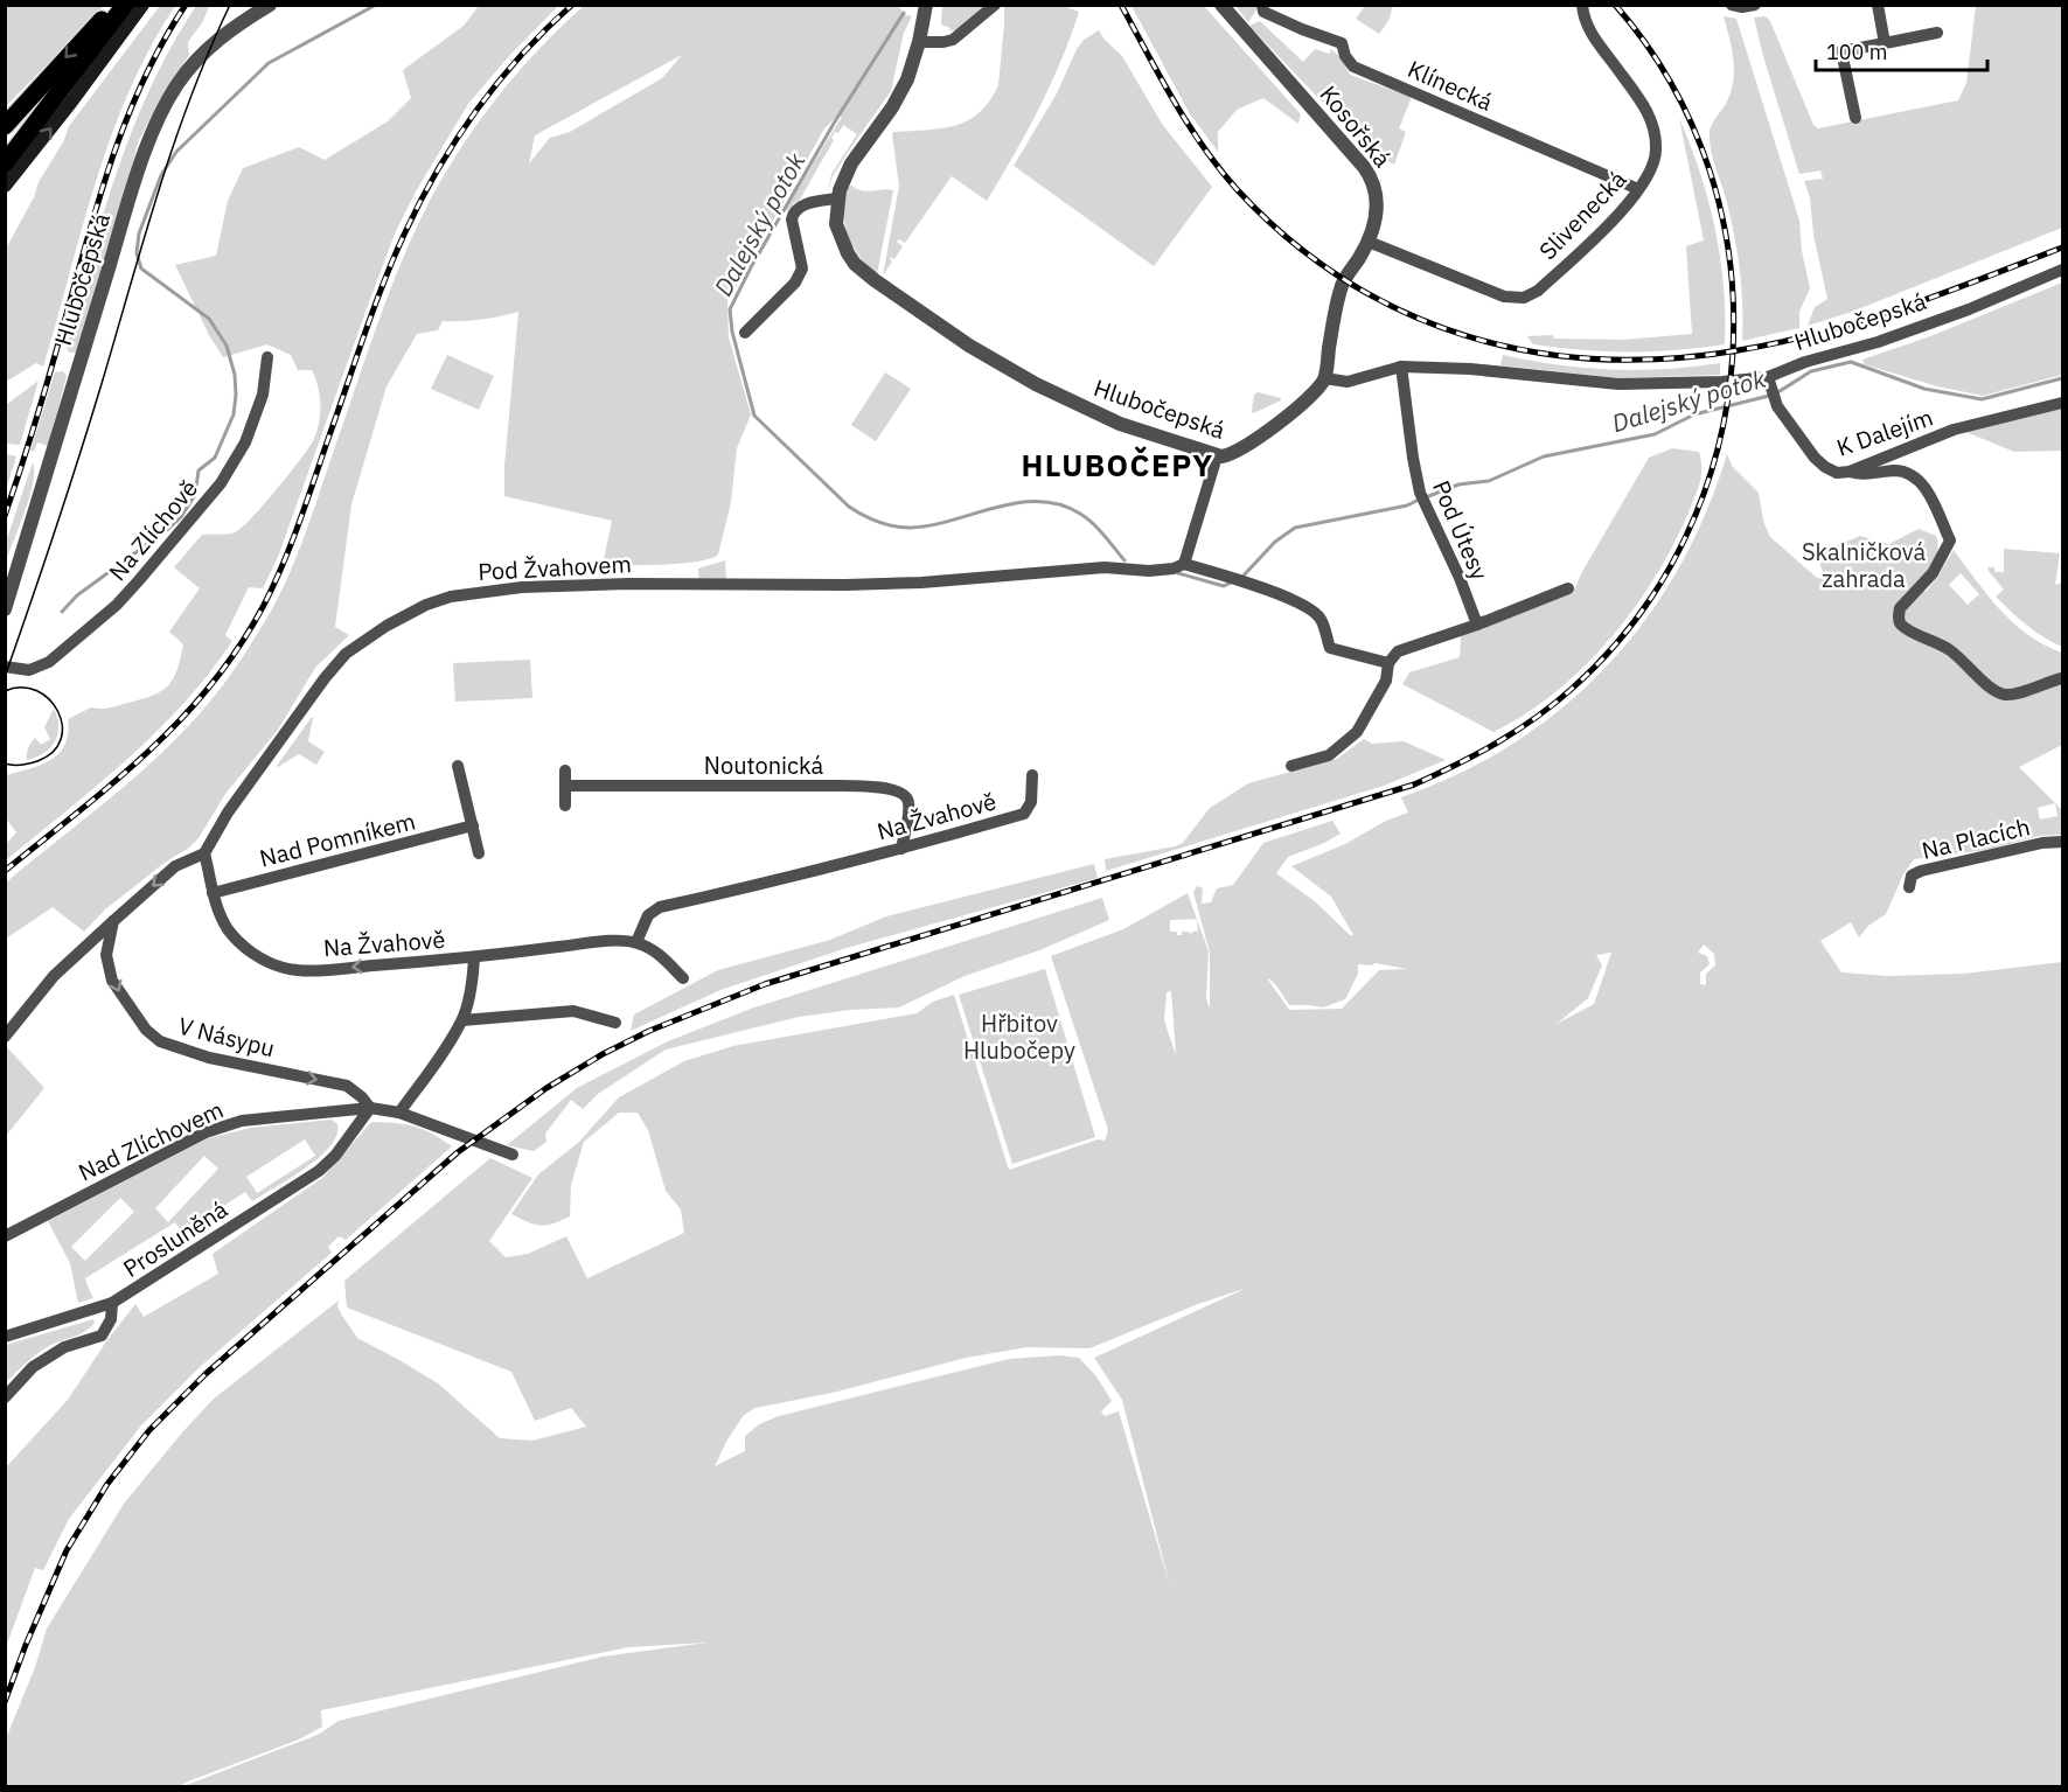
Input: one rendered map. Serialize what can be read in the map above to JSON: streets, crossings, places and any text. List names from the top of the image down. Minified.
{"streets":{"street":["Klínecká","Kosořská","Slivenecká","Hlubočepská","K Dalejím","Na Zlíchově","Pod Útesy","Pod Žvahovem","Noutonická","Na Žvahově","Na Placích","Nad Pomníkem","V Násypu","Nad Zlíchovem","Prosluněná"]},"crossings":[["Klínecká","Slivenecká"],["Kosořská","Slivenecká"],["Kosořská","Hlubočepská"],["Hlubočepská","K Dalejím"],["Hlubočepská","Pod Útesy"],["Pod Žvahovem","Na Žvahově"],["Noutonická","Na Žvahově"],["Na Žvahově","Nad Pomníkem"],["V Násypu","Nad Zlíchovem"],["V Násypu","Prosluněná"],["Nad Zlíchovem","Prosluněná"]],"one_way":["V Násypu"],"districts":["HLUBOČEPY"],"water":["Dalejský potok"],"parks":["Skalničková zahrada","Hřbitov Hlubočepy"],"scale_bar":"100 m"}
